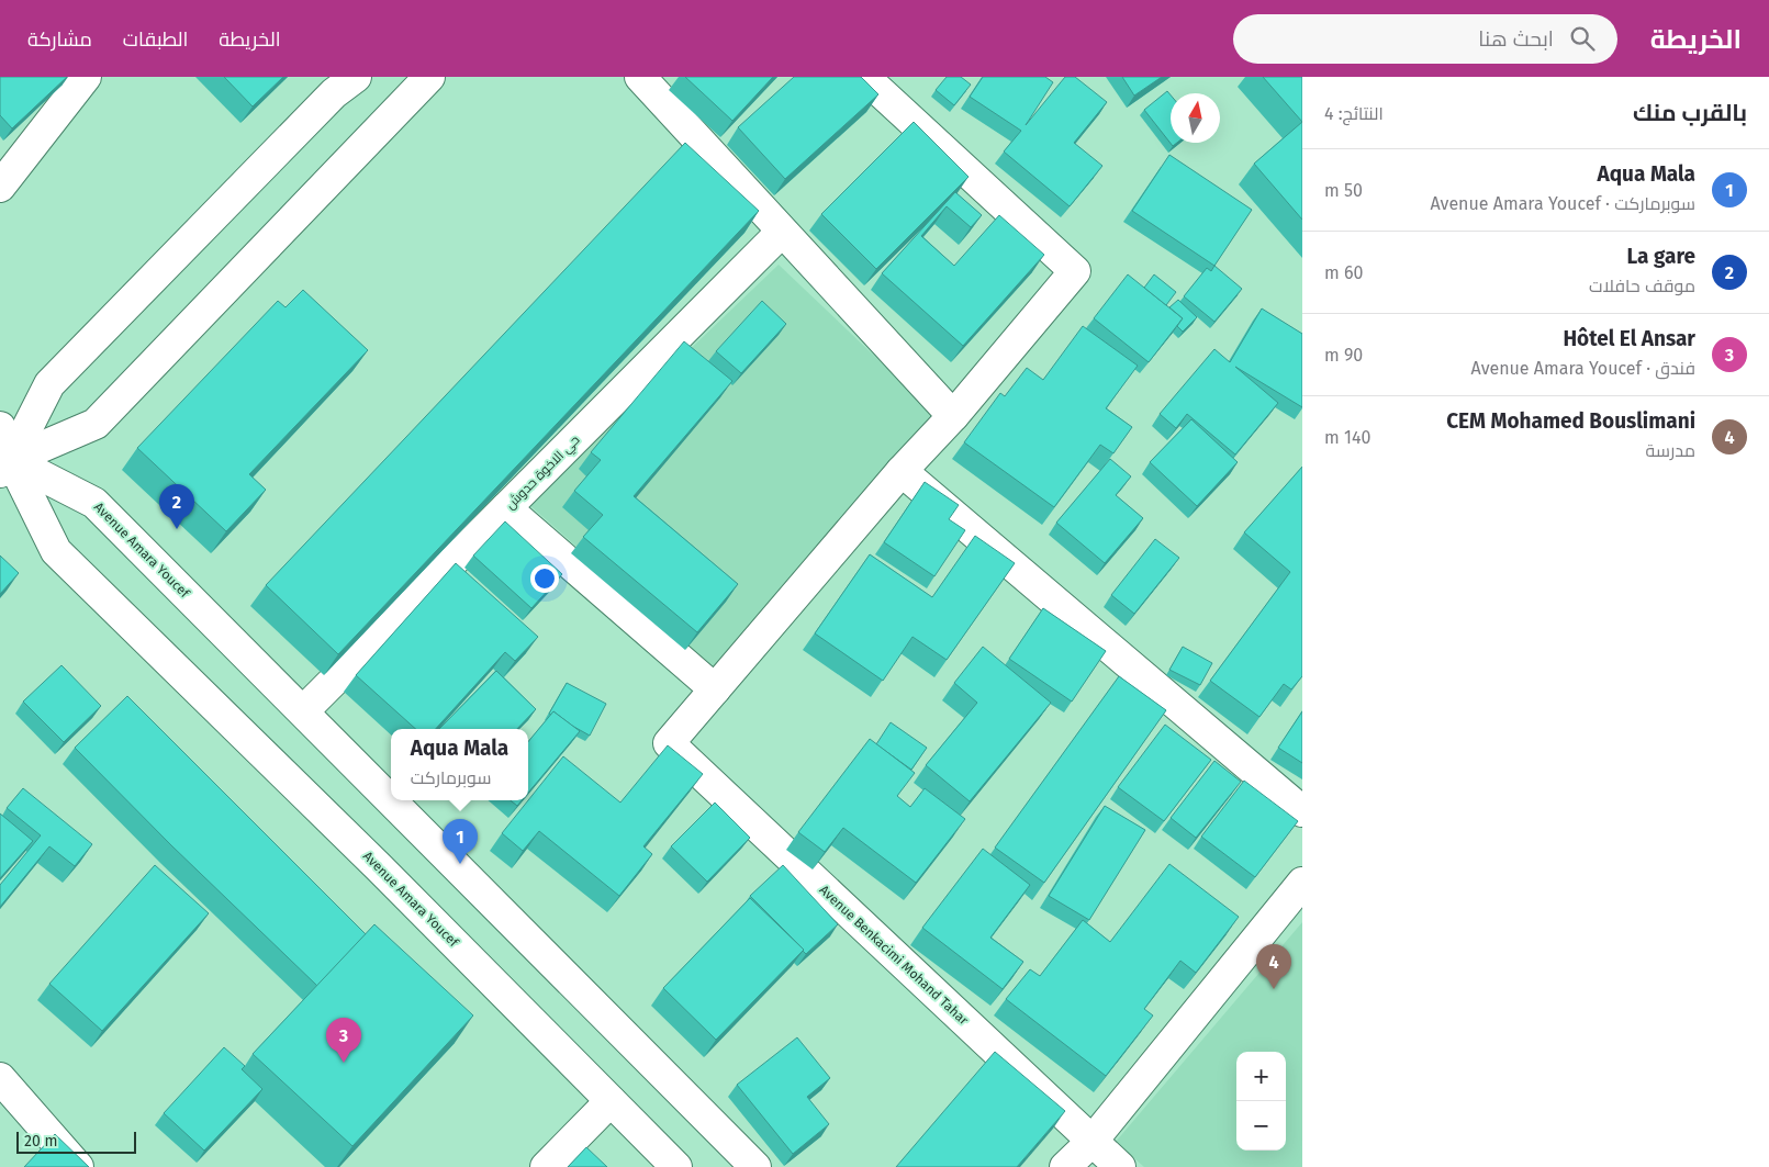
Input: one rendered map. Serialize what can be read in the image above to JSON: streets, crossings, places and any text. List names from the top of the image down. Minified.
{"streets":{"street":["حي الاخوة حدوش","Avenue Amara Youcef","Avenue Benkacimi Mohand Tahar"]},"crossings":[["حي الاخوة حدوش","Avenue Amara Youcef"]],"scale_bar":"20 m","north":"top","page":{"header":"الخريطة","search":"ابحث هنا","nav":["الخريطة","الطبقات","مشاركة"],"heading":["بالقرب منك","النتائج: 4"],"list":[{"mark":"1","name":"Aqua Mala","note":"سوبرماركت · Avenue Amara Youcef","value":"50 m"},{"mark":"2","name":"La gare","note":"موقف حافلات","value":"60 m"},{"mark":"3","name":"Hôtel El Ansar","note":"فندق · Avenue Amara Youcef","value":"90 m"},{"mark":"4","name":"CEM Mohamed Bouslimani","note":"مدرسة","value":"140 m"}],"pins":["2","1","4","3"],"popup":["Aqua Mala","سوبرماركت"],"map_buttons":["+","−"],"scale":"20 m"}}
